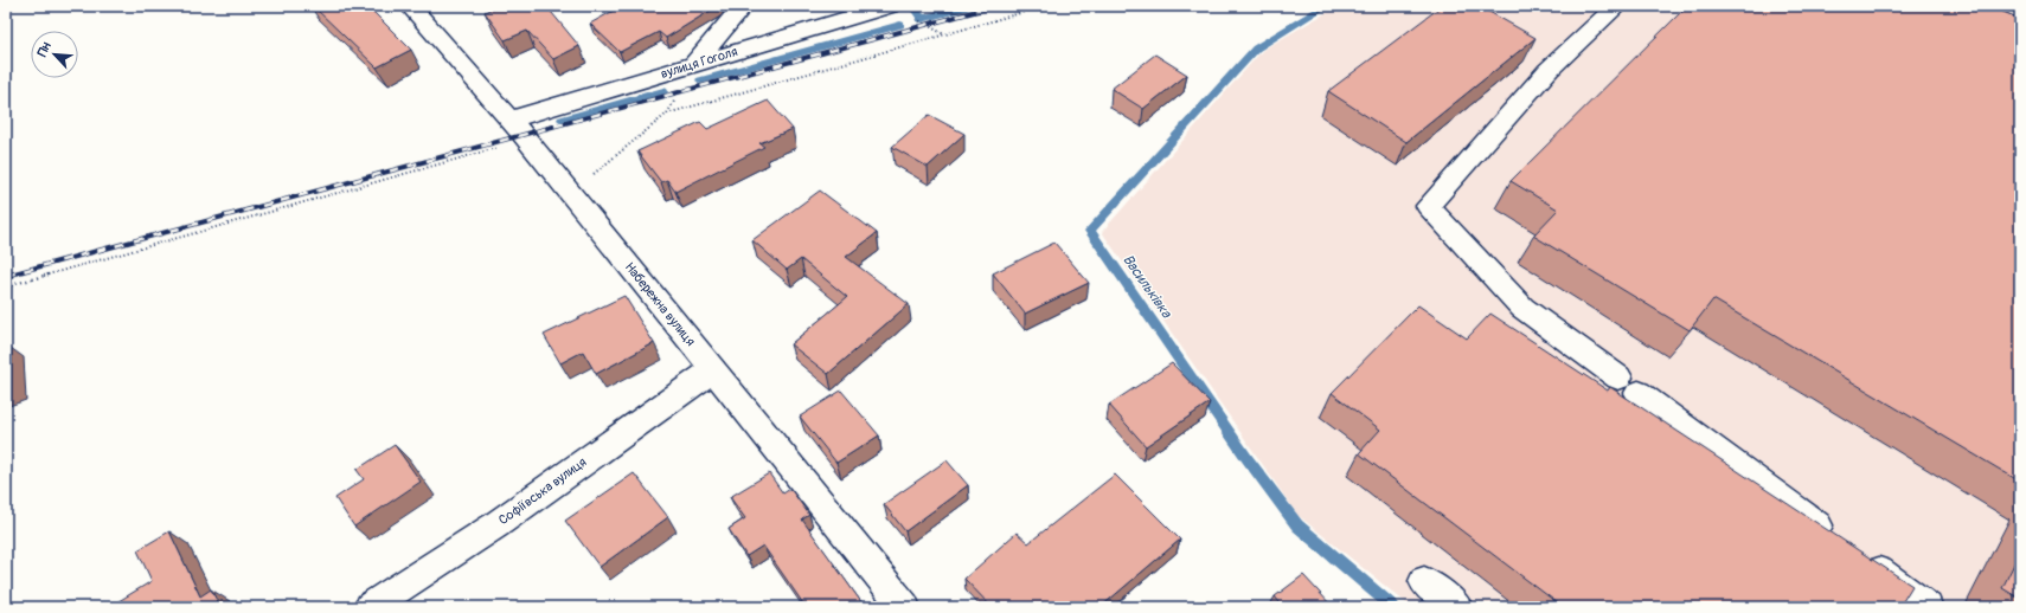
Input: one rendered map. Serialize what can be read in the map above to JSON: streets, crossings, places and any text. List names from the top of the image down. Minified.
{"streets":{"street":["вулиця Гоголя","Набережна вулиця","Софіївська вулиця"]},"crossings":[["вулиця Гоголя","Набережна вулиця"],["Набережна вулиця","Софіївська вулиця"]],"water":["Васильківка"],"north":"top left"}
